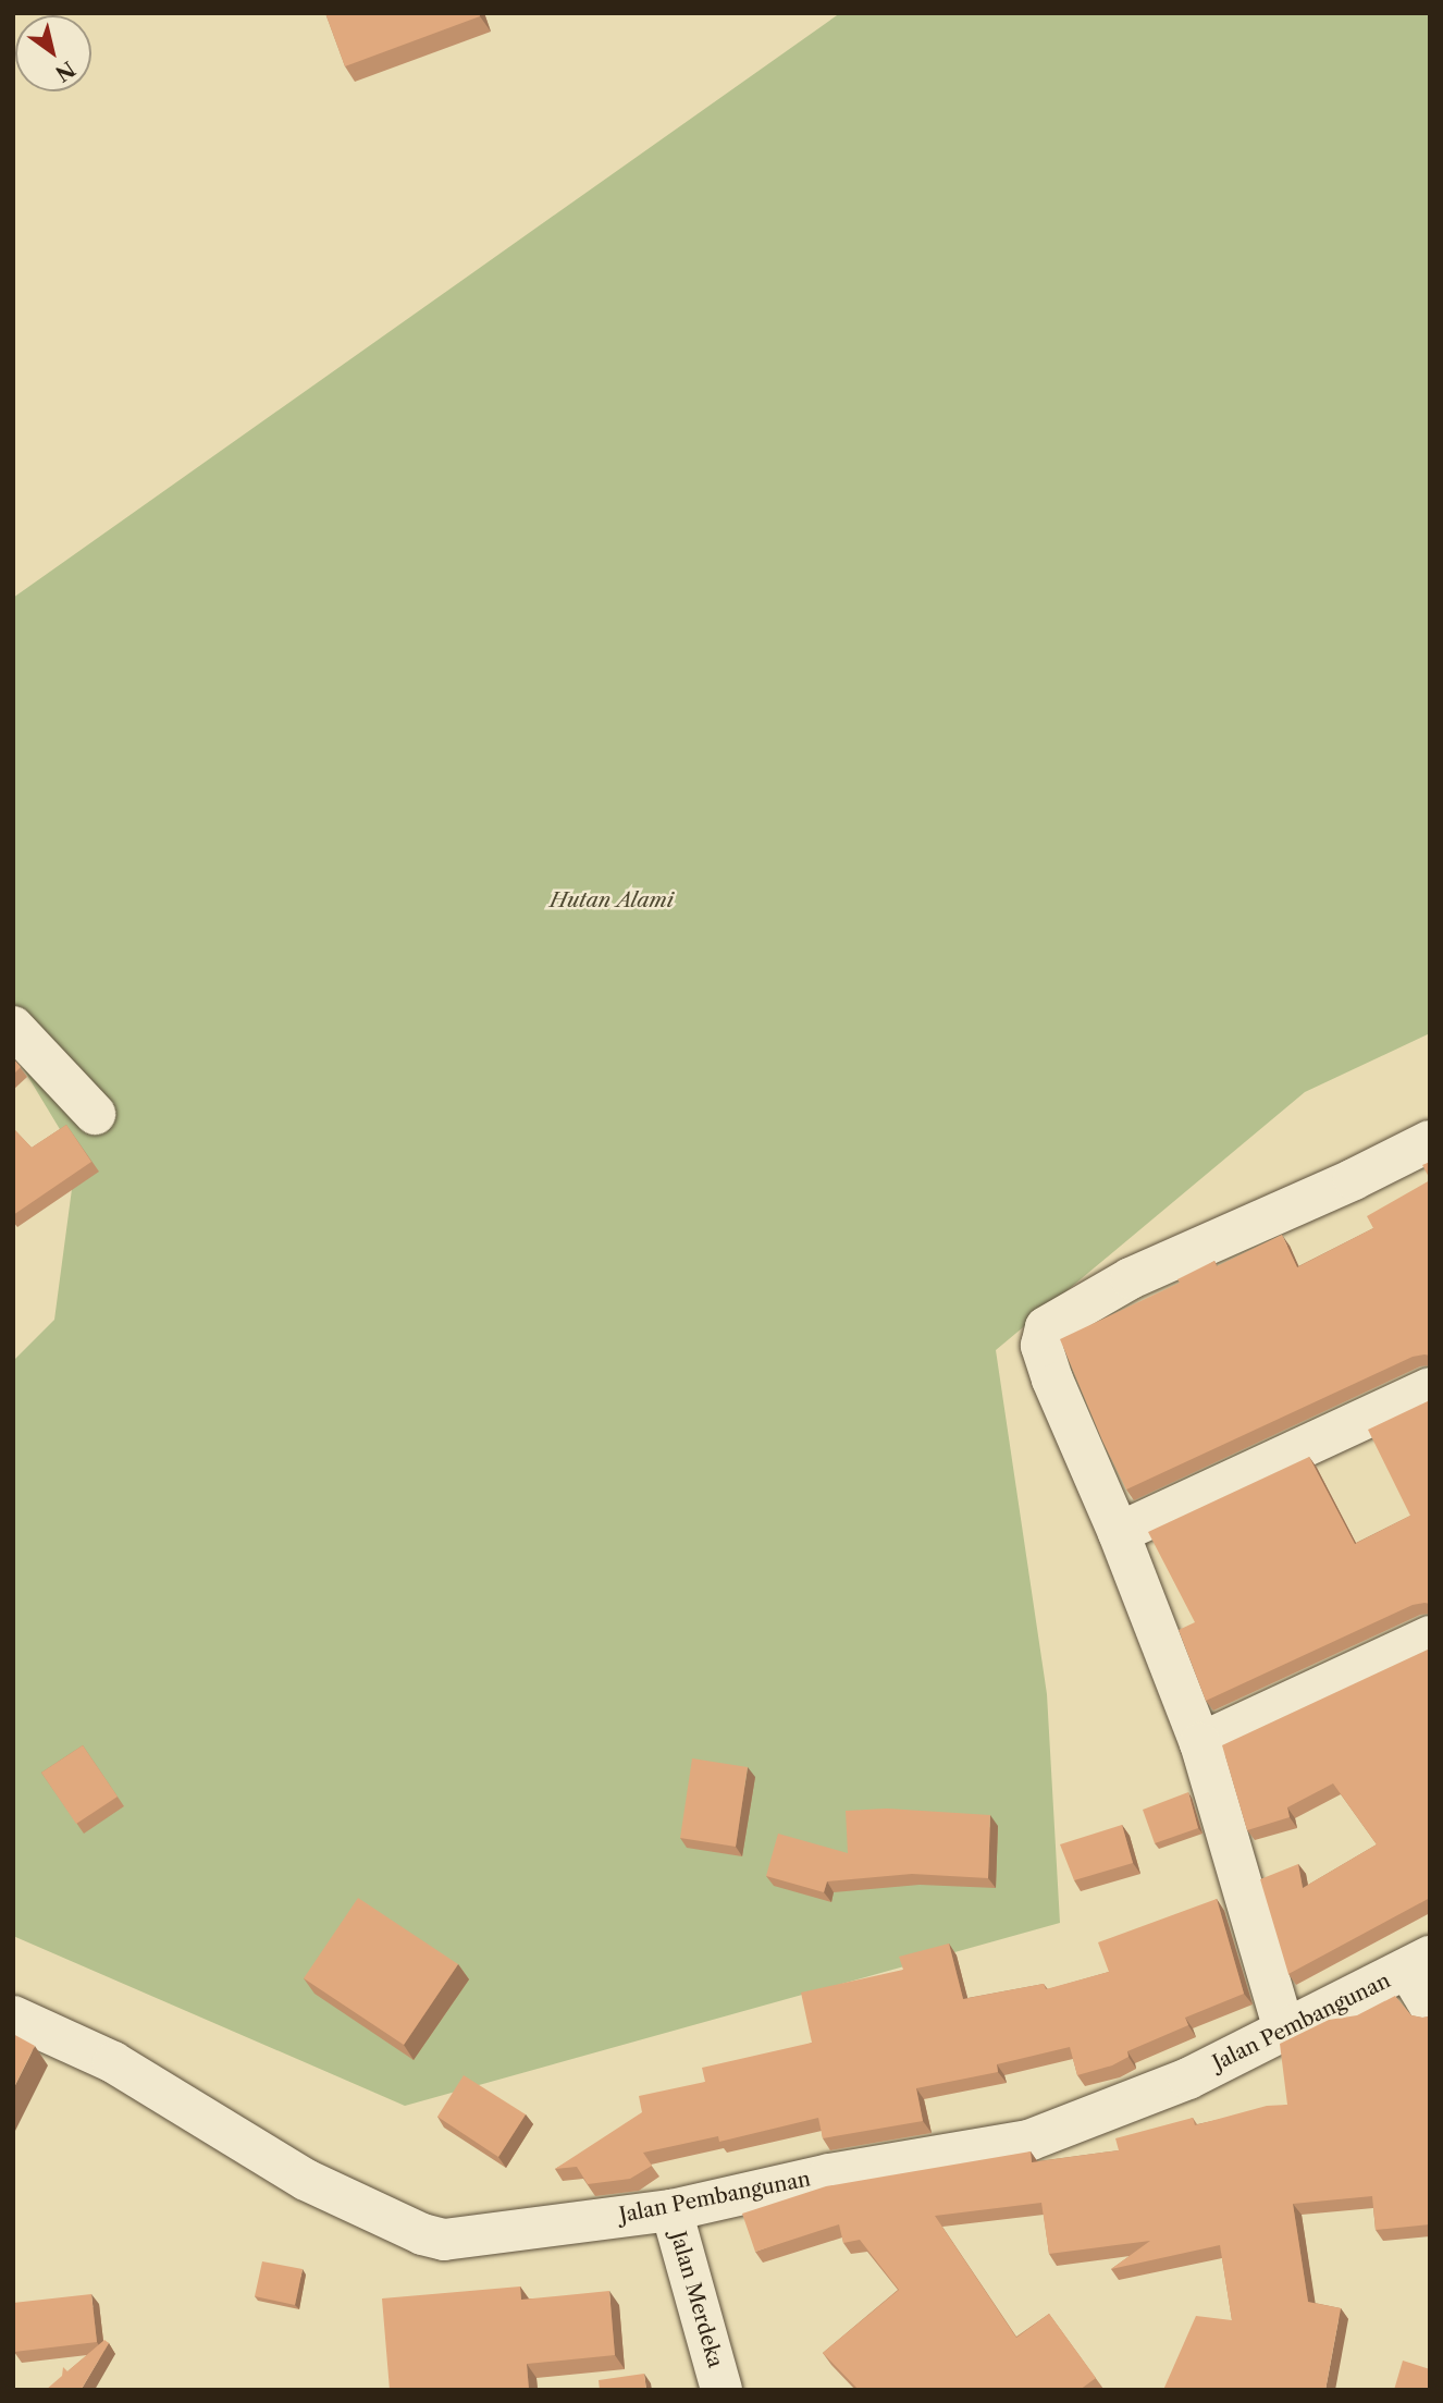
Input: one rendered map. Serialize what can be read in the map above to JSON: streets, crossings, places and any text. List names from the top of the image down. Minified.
{"streets":{"street":["Jalan Pembangunan","Jalan Merdeka"]},"crossings":[["Jalan Pembangunan","Jalan Merdeka"]],"parks":["Hutan Alami"],"north":"bottom right"}
